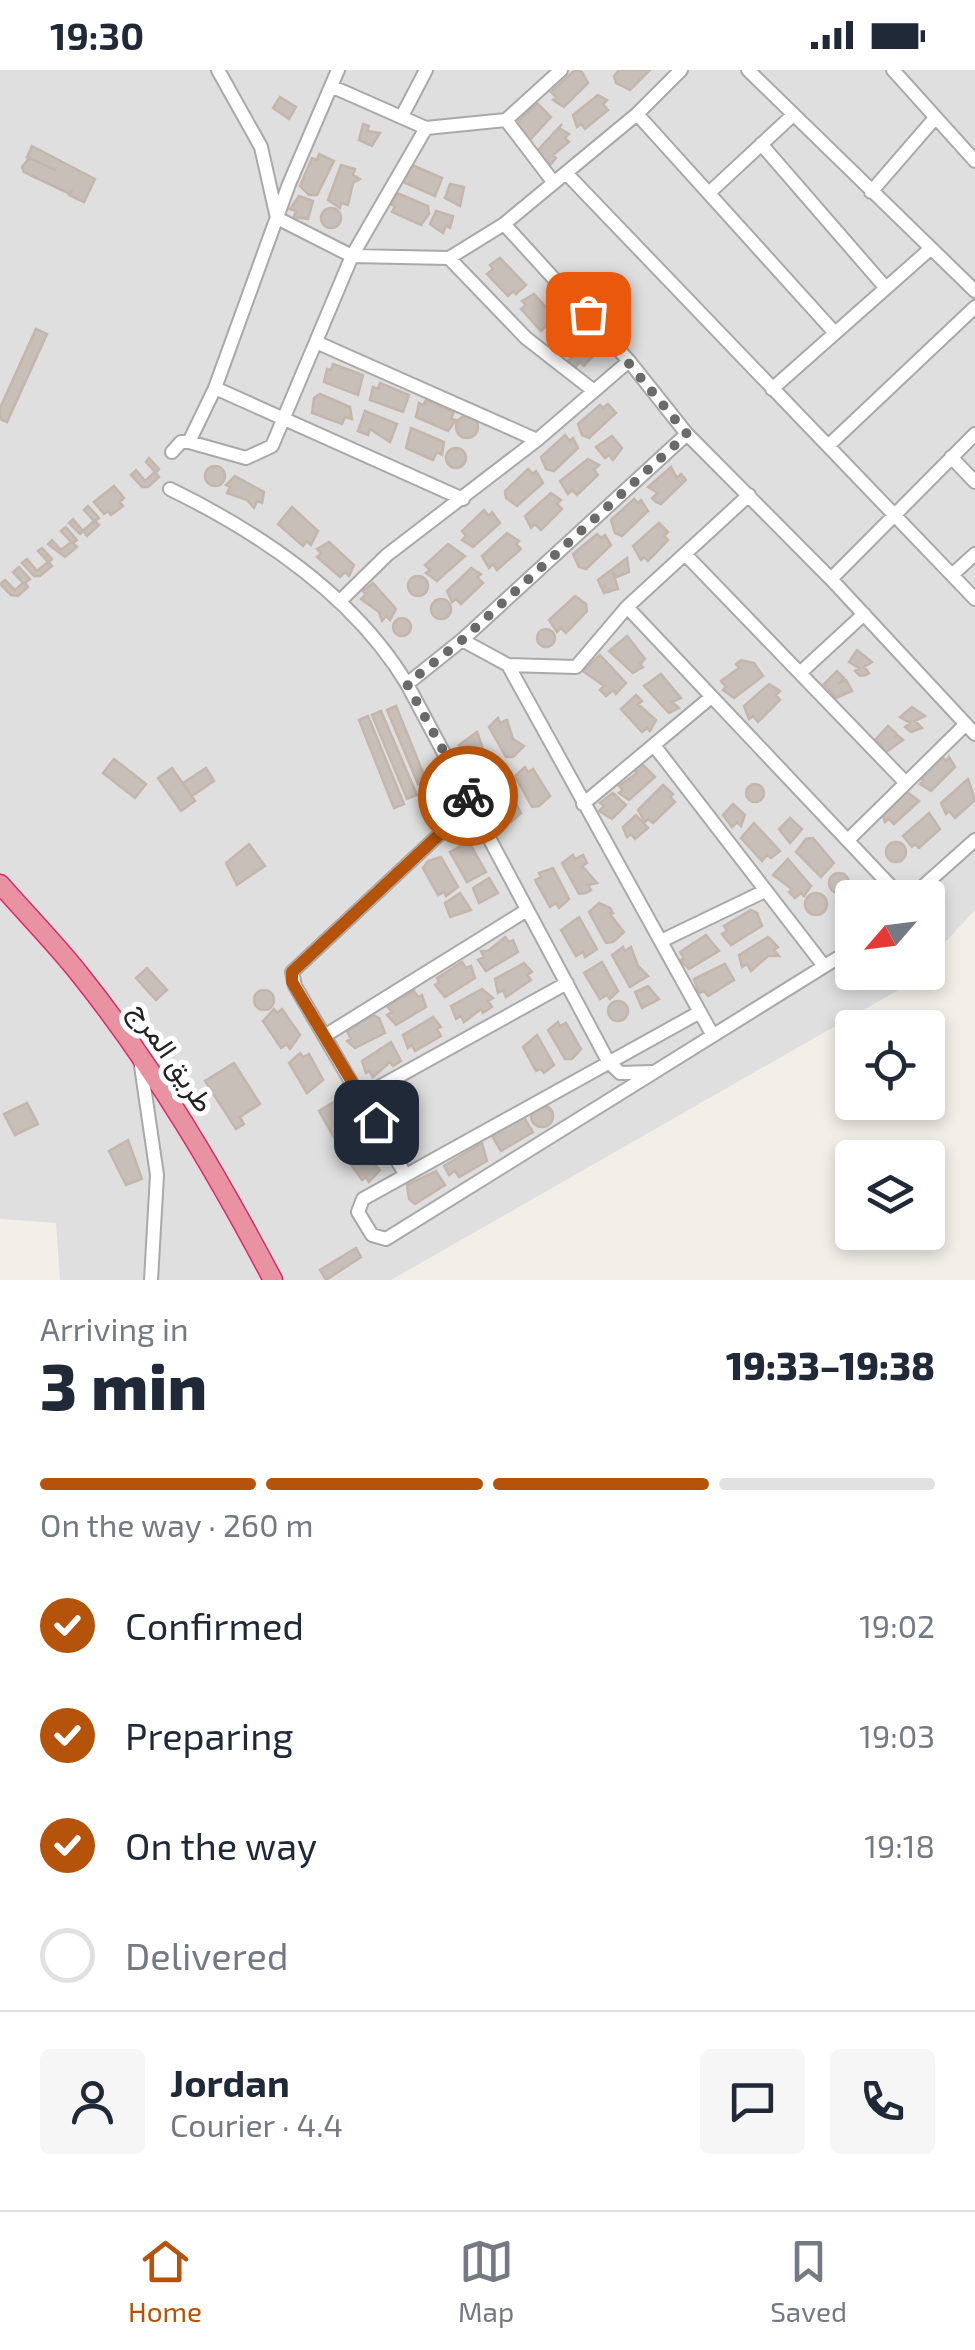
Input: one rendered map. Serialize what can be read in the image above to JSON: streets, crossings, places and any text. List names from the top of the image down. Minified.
{"streets":{"highway":["طريق المرج"]},"north":"bottom left","page":{"status":"19:30","heading":["3 min","Arriving in","19:33–19:38"],"panel":["Jordan","Courier · 4.4"],"bar":"On the way · 260 m","list":[["Confirmed","19:02"],["Preparing","19:03"],["On the way","19:18"],"Delivered"],"tabs":["Home","Map","Saved"]}}
